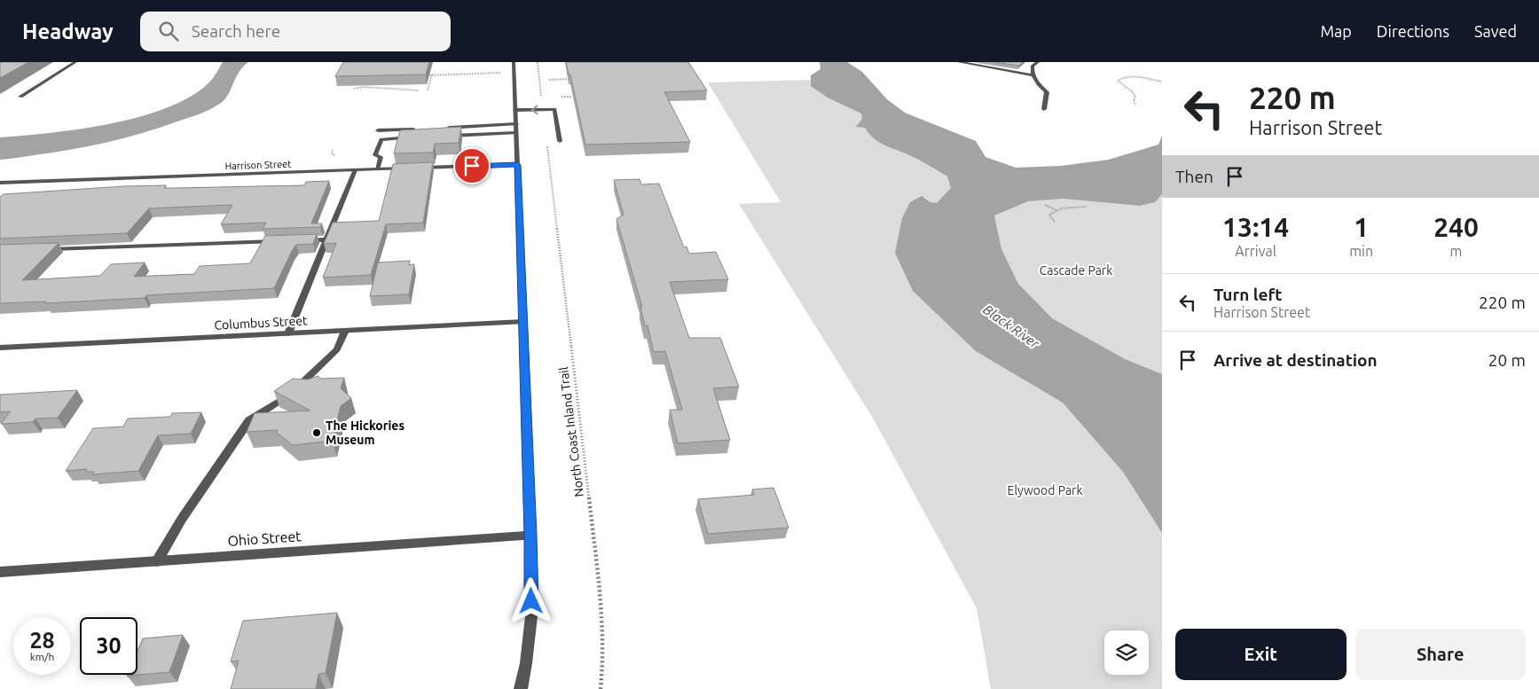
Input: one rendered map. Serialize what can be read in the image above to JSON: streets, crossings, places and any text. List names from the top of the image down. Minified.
{"streets":{"street":["Harrison Street","Columbus Street","Ohio Street"],"path":["North Coast Inland Trail"]},"water":["Black River"],"parks":["Cascade Park","Elywood Park"],"places":["The Hickories Museum"],"page":{"header":"Headway","search":"Search here","nav":["Map","Directions","Saved"],"turn":["220 m","Harrison Street"],"then":"Then","eta":["13:14","Arrival","1","min","240","m"],"list":[{"name":"Turn left","note":"Harrison Street","value":"220 m"},{"name":"Arrive at destination","value":"20 m"}],"speed":"28 km/h","limit":"30","buttons":["Exit","Share"]}}
